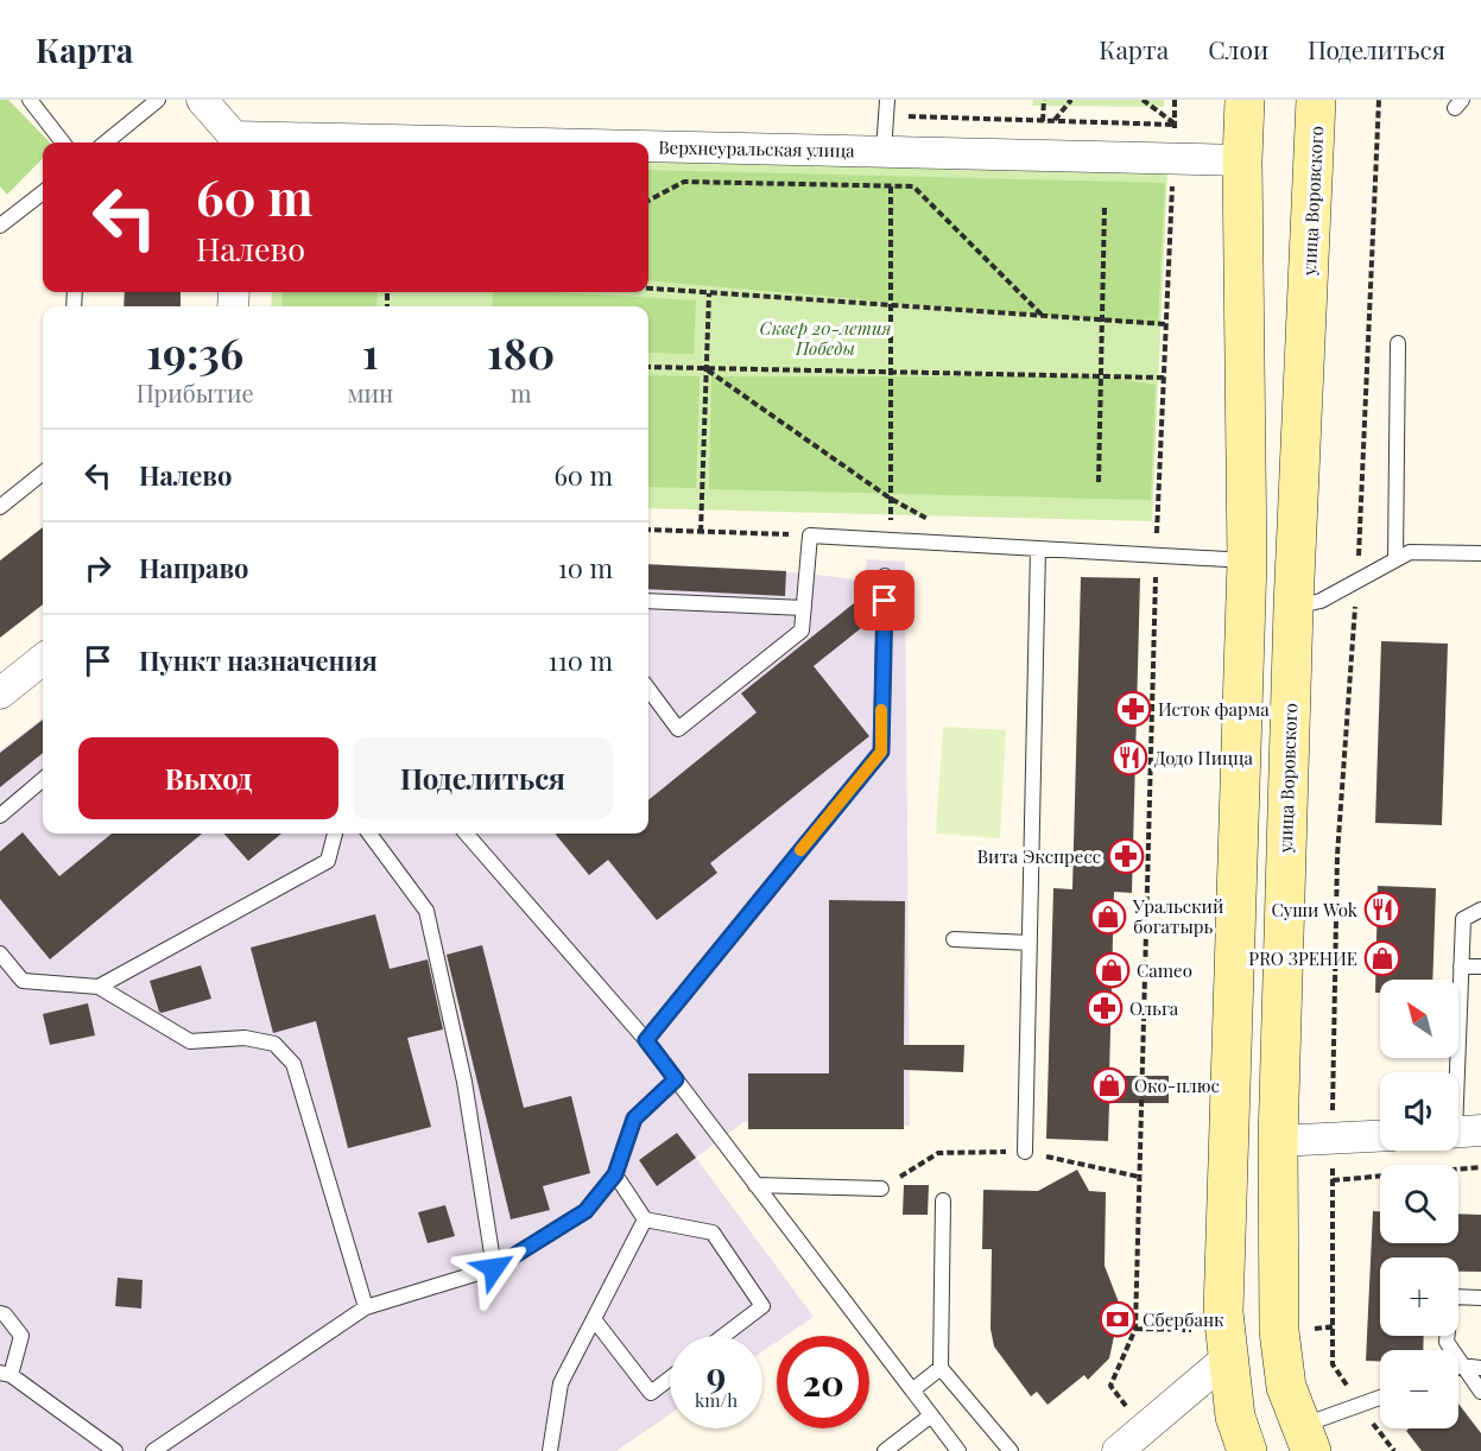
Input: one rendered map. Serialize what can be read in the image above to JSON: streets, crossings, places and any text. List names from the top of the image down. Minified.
{"streets":{"main road":["улица Воровского"],"street":["Верхнеуральская улица"]},"parks":["Сквер 20-летия Победы"],"places":{"pharmacy":["Исток фарма","Вита Экспресс","Ольга"],"restaurant":["Додо Пицца","Суши Wok"],"shop":["Уральский богатырь","PRO ЗРЕНИЕ","Cameo","Око-плюс"],"bank":["Сбербанк"]},"north":"top left","page":{"header":"Карта","nav":["Карта","Слои","Поделиться"],"turn":["60 m","Налево"],"eta":["19:36","Прибытие","1","мин","180","m"],"list":[{"name":"Налево","value":"60 m"},{"name":"Направо","value":"10 m"},{"name":"Пункт назначения","value":"110 m"}],"buttons":["Выход","Поделиться"],"map_buttons":["+","−"],"speed":"9 km/h","limit":"20"}}
